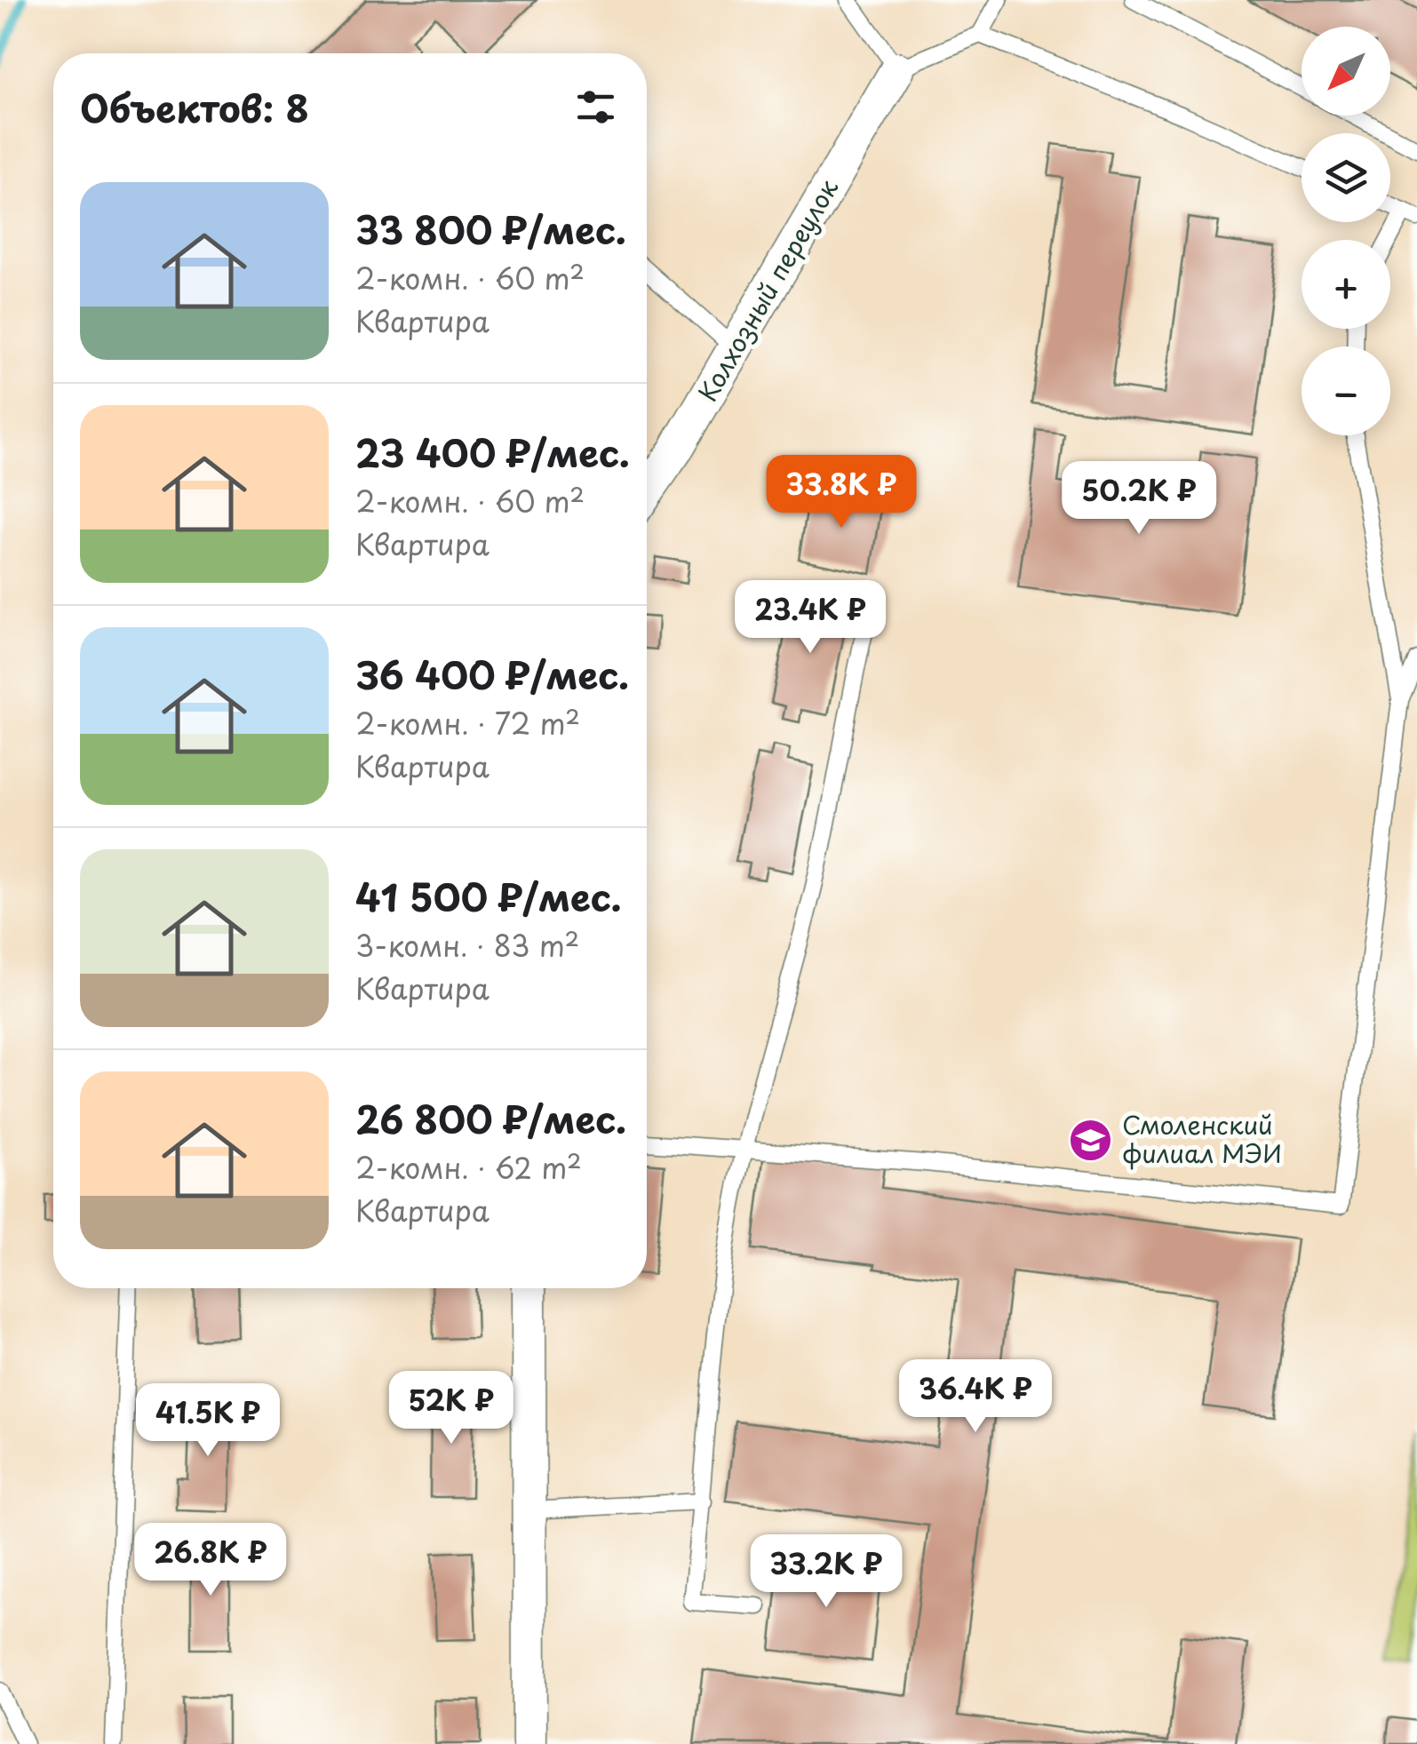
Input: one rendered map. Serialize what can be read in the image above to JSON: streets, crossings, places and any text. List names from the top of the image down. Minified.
{"streets":{"street":["Колхозный переулок"]},"places":{"school or university":["Смоленский филиал МЭИ"]},"north":"bottom left","page":{"map_buttons":["+","−"],"heading":"Объектов: 8","list":[{"name":"33 800 ₽/мес.","note":"2-комн. · 60 m² · Квартира"},{"name":"23 400 ₽/мес.","note":"2-комн. · 60 m² · Квартира"},{"name":"36 400 ₽/мес.","note":"2-комн. · 72 m² · Квартира"},{"name":"41 500 ₽/мес.","note":"3-комн. · 83 m² · Квартира"},{"name":"26 800 ₽/мес.","note":"2-комн. · 62 m² · Квартира"}],"price":["33.8K ₽","50.2K ₽","23.4K ₽","36.4K ₽","52K ₽","41.5K ₽","26.8K ₽","33.2K ₽"]}}
